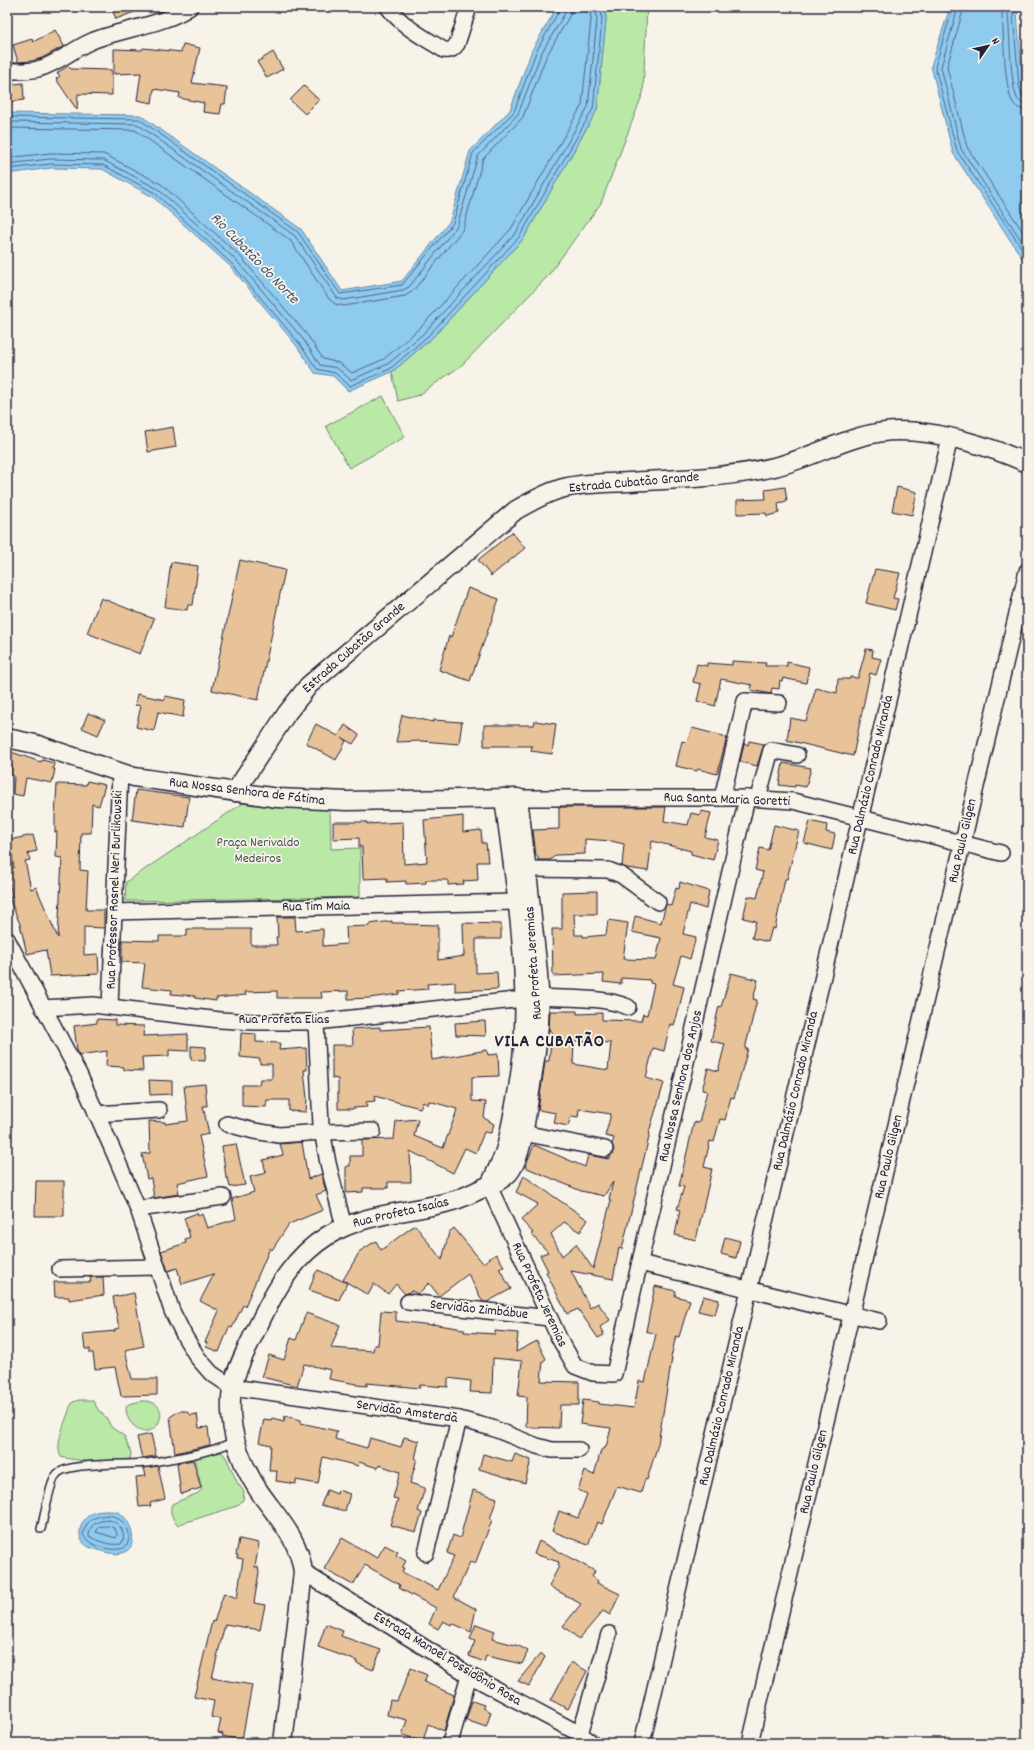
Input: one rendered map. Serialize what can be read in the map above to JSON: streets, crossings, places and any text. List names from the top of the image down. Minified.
{"streets":{"street":["Estrada Cubatão Grande","Rua Dalmázio Conrado Miranda","Rua Nossa Senhora de Fátima","Rua Santa Maria Goretti","Rua Paulo Gilgen","Rua Professor Rosnel Neri Burlikowski","Rua Tim Maia","Rua Profeta Jeremias","Rua Profeta Elias","Rua Nossa Senhora dos Anjos","Rua Profeta Isaías","Servidão Zimbábue","Servidão Amsterdã","Estrada Manoel Possidônio Rosa"]},"crossings":[["Estrada Cubatão Grande","Rua Dalmázio Conrado Miranda"],["Estrada Cubatão Grande","Rua Nossa Senhora de Fátima"],["Rua Dalmázio Conrado Miranda","Rua Santa Maria Goretti"],["Rua Nossa Senhora de Fátima","Rua Santa Maria Goretti"],["Rua Nossa Senhora de Fátima","Rua Professor Rosnel Neri Burlikowski"],["Rua Nossa Senhora de Fátima","Rua Profeta Jeremias"],["Rua Santa Maria Goretti","Rua Paulo Gilgen"],["Rua Santa Maria Goretti","Rua Profeta Jeremias"],["Rua Santa Maria Goretti","Rua Nossa Senhora dos Anjos"],["Rua Professor Rosnel Neri Burlikowski","Rua Tim Maia"],["Rua Professor Rosnel Neri Burlikowski","Rua Profeta Elias"],["Rua Tim Maia","Rua Profeta Jeremias"],["Rua Profeta Jeremias","Rua Profeta Elias"],["Rua Profeta Jeremias","Rua Nossa Senhora dos Anjos"],["Rua Profeta Jeremias","Rua Profeta Isaías"],["Rua Profeta Jeremias","Servidão Zimbábue"],["Rua Profeta Isaías","Servidão Amsterdã"]],"districts":["VILA CUBATÃO"],"water":["Rio Cubatão do Norte"],"parks":["Praça Nerivaldo Medeiros"],"north":"top right"}
